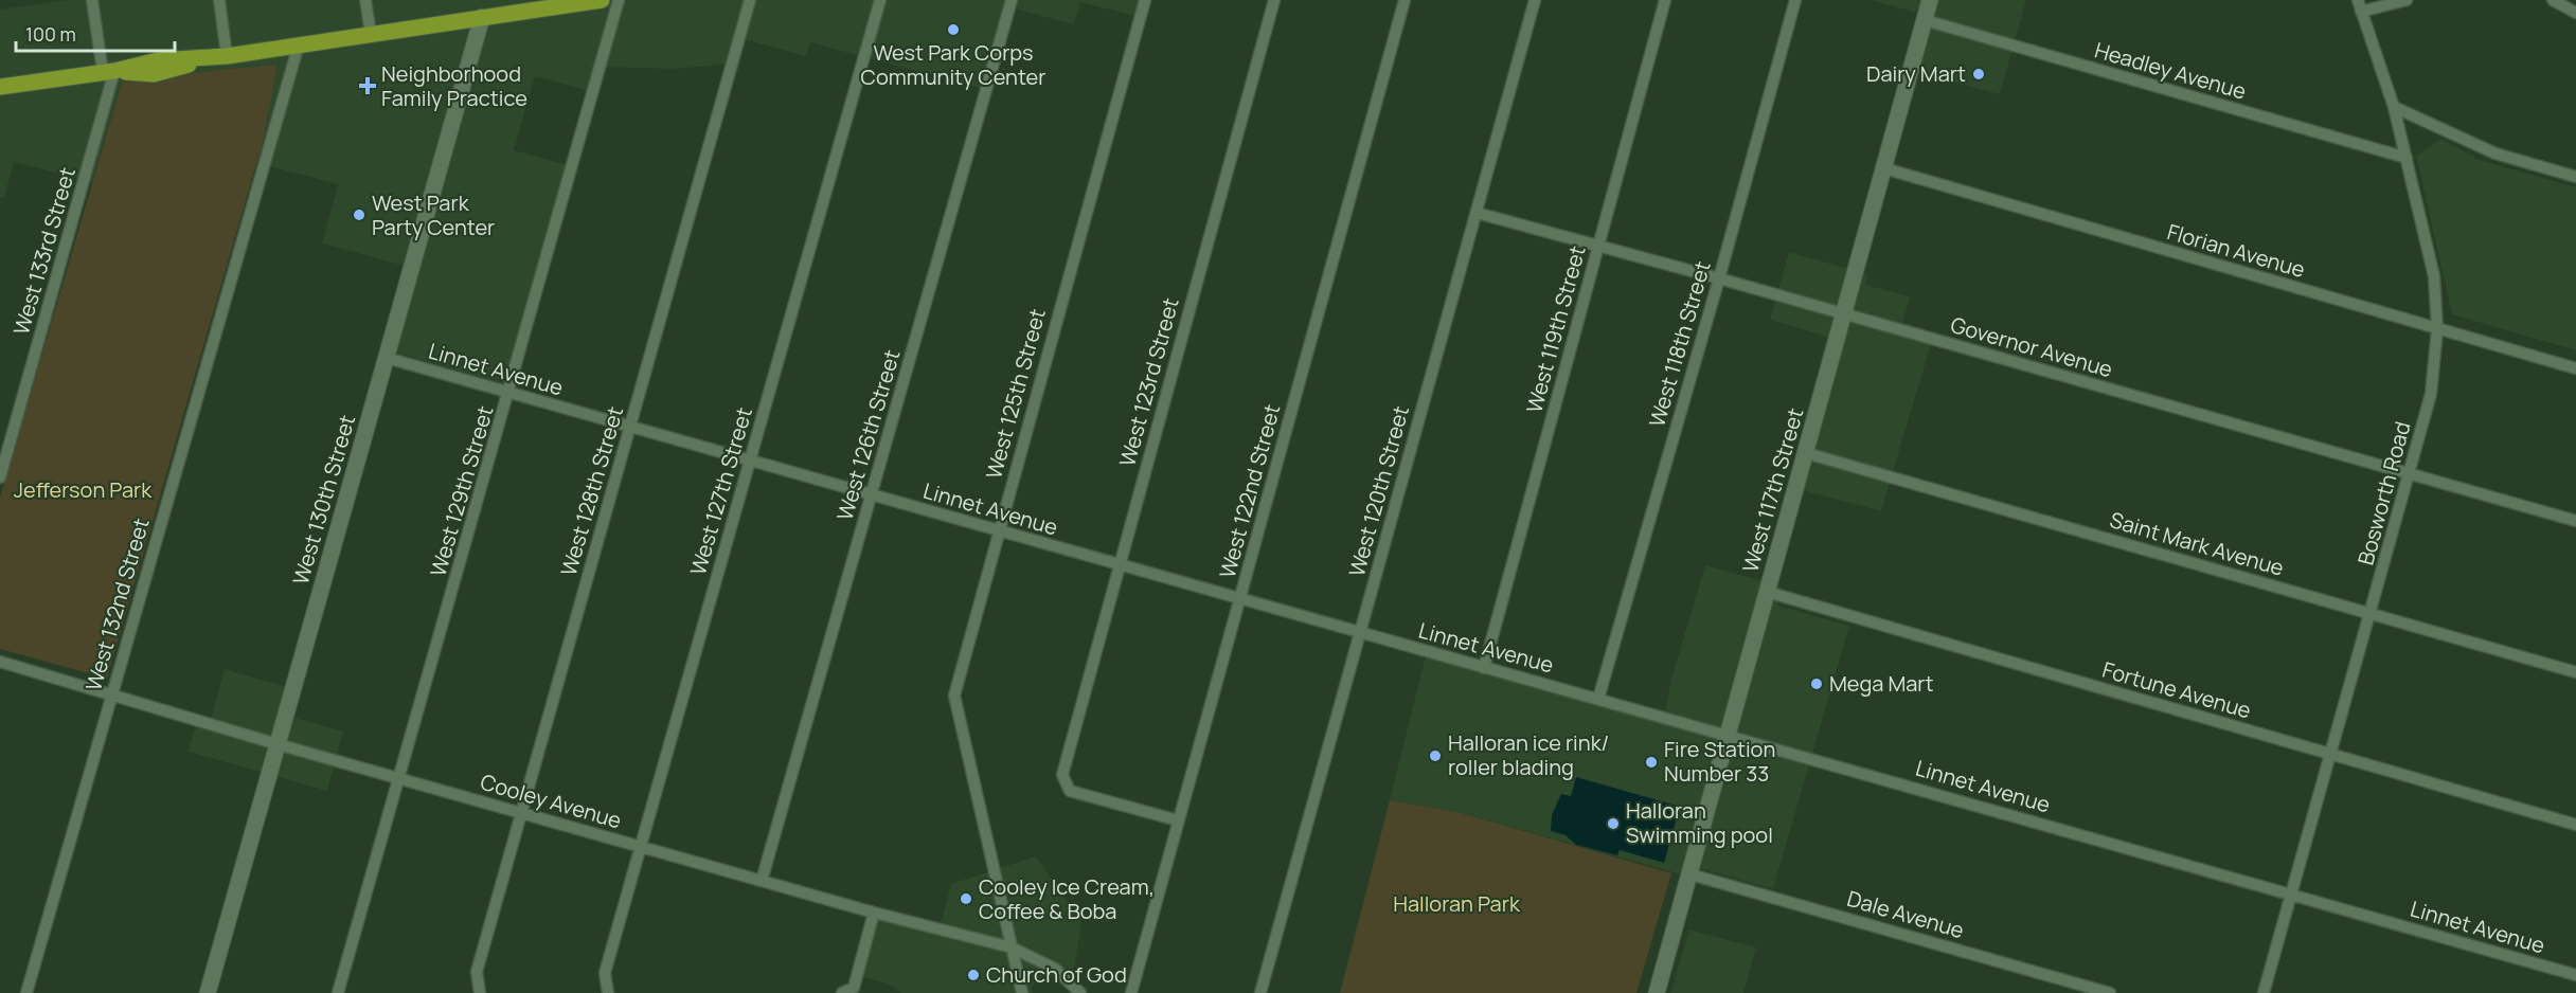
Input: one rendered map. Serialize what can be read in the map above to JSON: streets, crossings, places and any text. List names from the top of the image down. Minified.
{"streets":{"main road":["West 117th Street","West 130th Street"],"street":["Headley Avenue","West 133rd Street","Florian Avenue","West 119th Street","West 118th Street","Governor Avenue","Linnet Avenue","West 123rd Street","West 125th Street","West 126th Street","West 129th Street","West 128th Street","West 127th Street","West 122nd Street","West 120th Street","Bosworth Road","Saint Mark Avenue","West 132nd Street","Fortune Avenue","Cooley Avenue","Dale Avenue"]},"crossings":[["Headley Avenue","West 117th Street"],["Headley Avenue","Bosworth Road"],["Florian Avenue","West 117th Street"],["Florian Avenue","Bosworth Road"],["West 119th Street","Governor Avenue"],["West 119th Street","Linnet Avenue"],["West 118th Street","Governor Avenue"],["West 118th Street","Linnet Avenue"],["Governor Avenue","West 117th Street"],["Governor Avenue","West 120th Street"],["Governor Avenue","Bosworth Road"],["Linnet Avenue","West 123rd Street"],["Linnet Avenue","West 125th Street"],["Linnet Avenue","West 126th Street"],["Linnet Avenue","West 117th Street"],["Linnet Avenue","West 129th Street"],["Linnet Avenue","West 128th Street"],["Linnet Avenue","West 127th Street"],["Linnet Avenue","West 122nd Street"],["Linnet Avenue","West 120th Street"],["Linnet Avenue","Bosworth Road"],["Linnet Avenue","West 130th Street"],["West 123rd Street","West 122nd Street"],["West 125th Street","Cooley Avenue"],["West 126th Street","Cooley Avenue"],["West 117th Street","Saint Mark Avenue"],["West 117th Street","Fortune Avenue"],["West 117th Street","Dale Avenue"],["West 129th Street","Cooley Avenue"],["West 128th Street","Cooley Avenue"],["West 127th Street","Cooley Avenue"],["Bosworth Road","Saint Mark Avenue"],["Bosworth Road","Fortune Avenue"],["West 130th Street","Cooley Avenue"],["West 132nd Street","Cooley Avenue"]],"parks":["Jefferson Park","Halloran Park"],"places":{"other":["West Park Corps Community Center","Dairy Mart","West Park Party Center","Mega Mart","Halloran ice rink/ roller blading","Fire Station Number 33","Halloran Swimming pool","Cooley Ice Cream, Coffee & Boba","Church of God"],"health":["Neighborhood Family Practice"]},"scale_bar":"100 m"}
